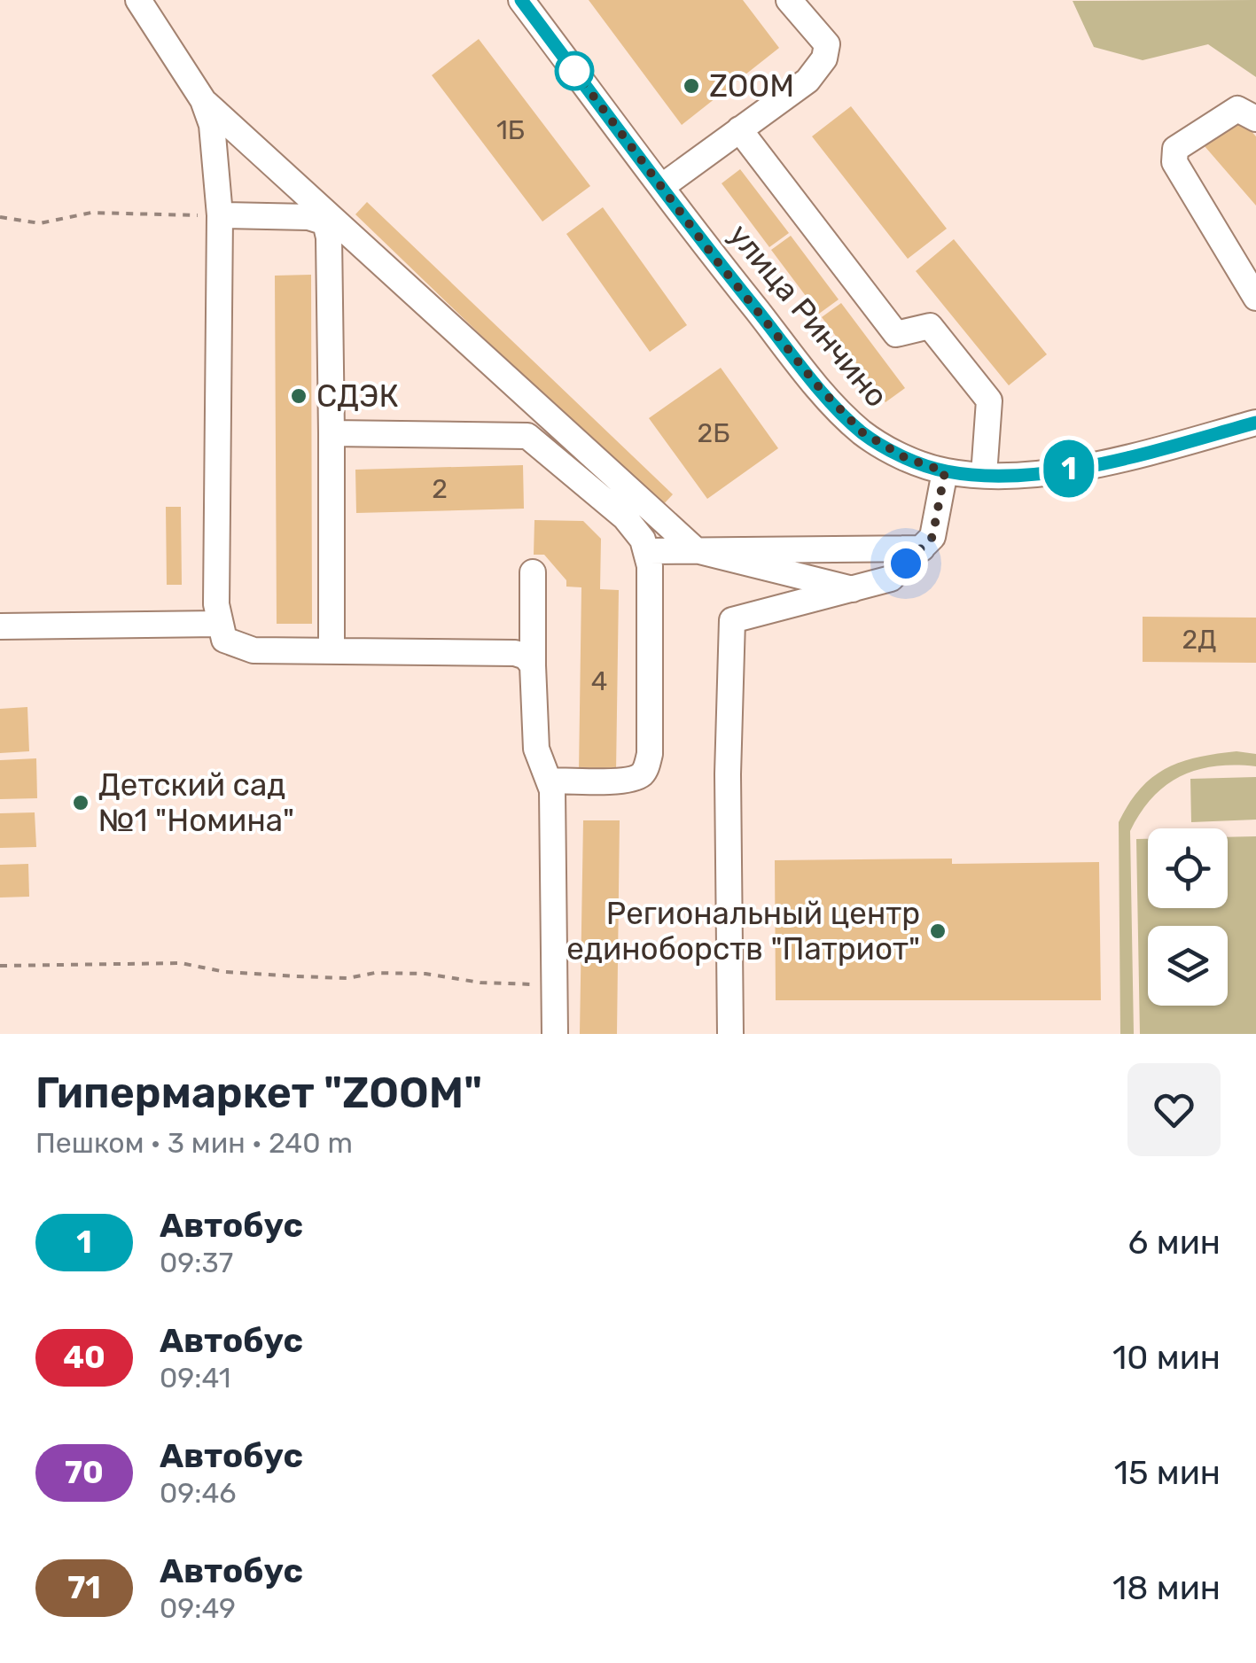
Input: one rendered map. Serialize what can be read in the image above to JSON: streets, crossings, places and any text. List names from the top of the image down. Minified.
{"streets":{"street":["улица Ринчино"]},"places":["ZOOM","СДЭК","Детский сад №1 \"Номина\"","Региональный центр единоборств \"Патриот\""],"lines":["bus line 1"],"house_numbers":["1Б","2Б","2","2Д","4"],"page":{"on_map":"1","heading":["Гипермаркет \"ZOOM\"","Пешком · 3 мин · 240 m"],"list":[{"mark":"1","name":"Автобус","note":"09:37","value":"6 мин"},{"mark":"40","name":"Автобус","note":"09:41","value":"10 мин"},{"mark":"70","name":"Автобус","note":"09:46","value":"15 мин"},{"mark":"71","name":"Автобус","note":"09:49","value":"18 мин"}]}}
